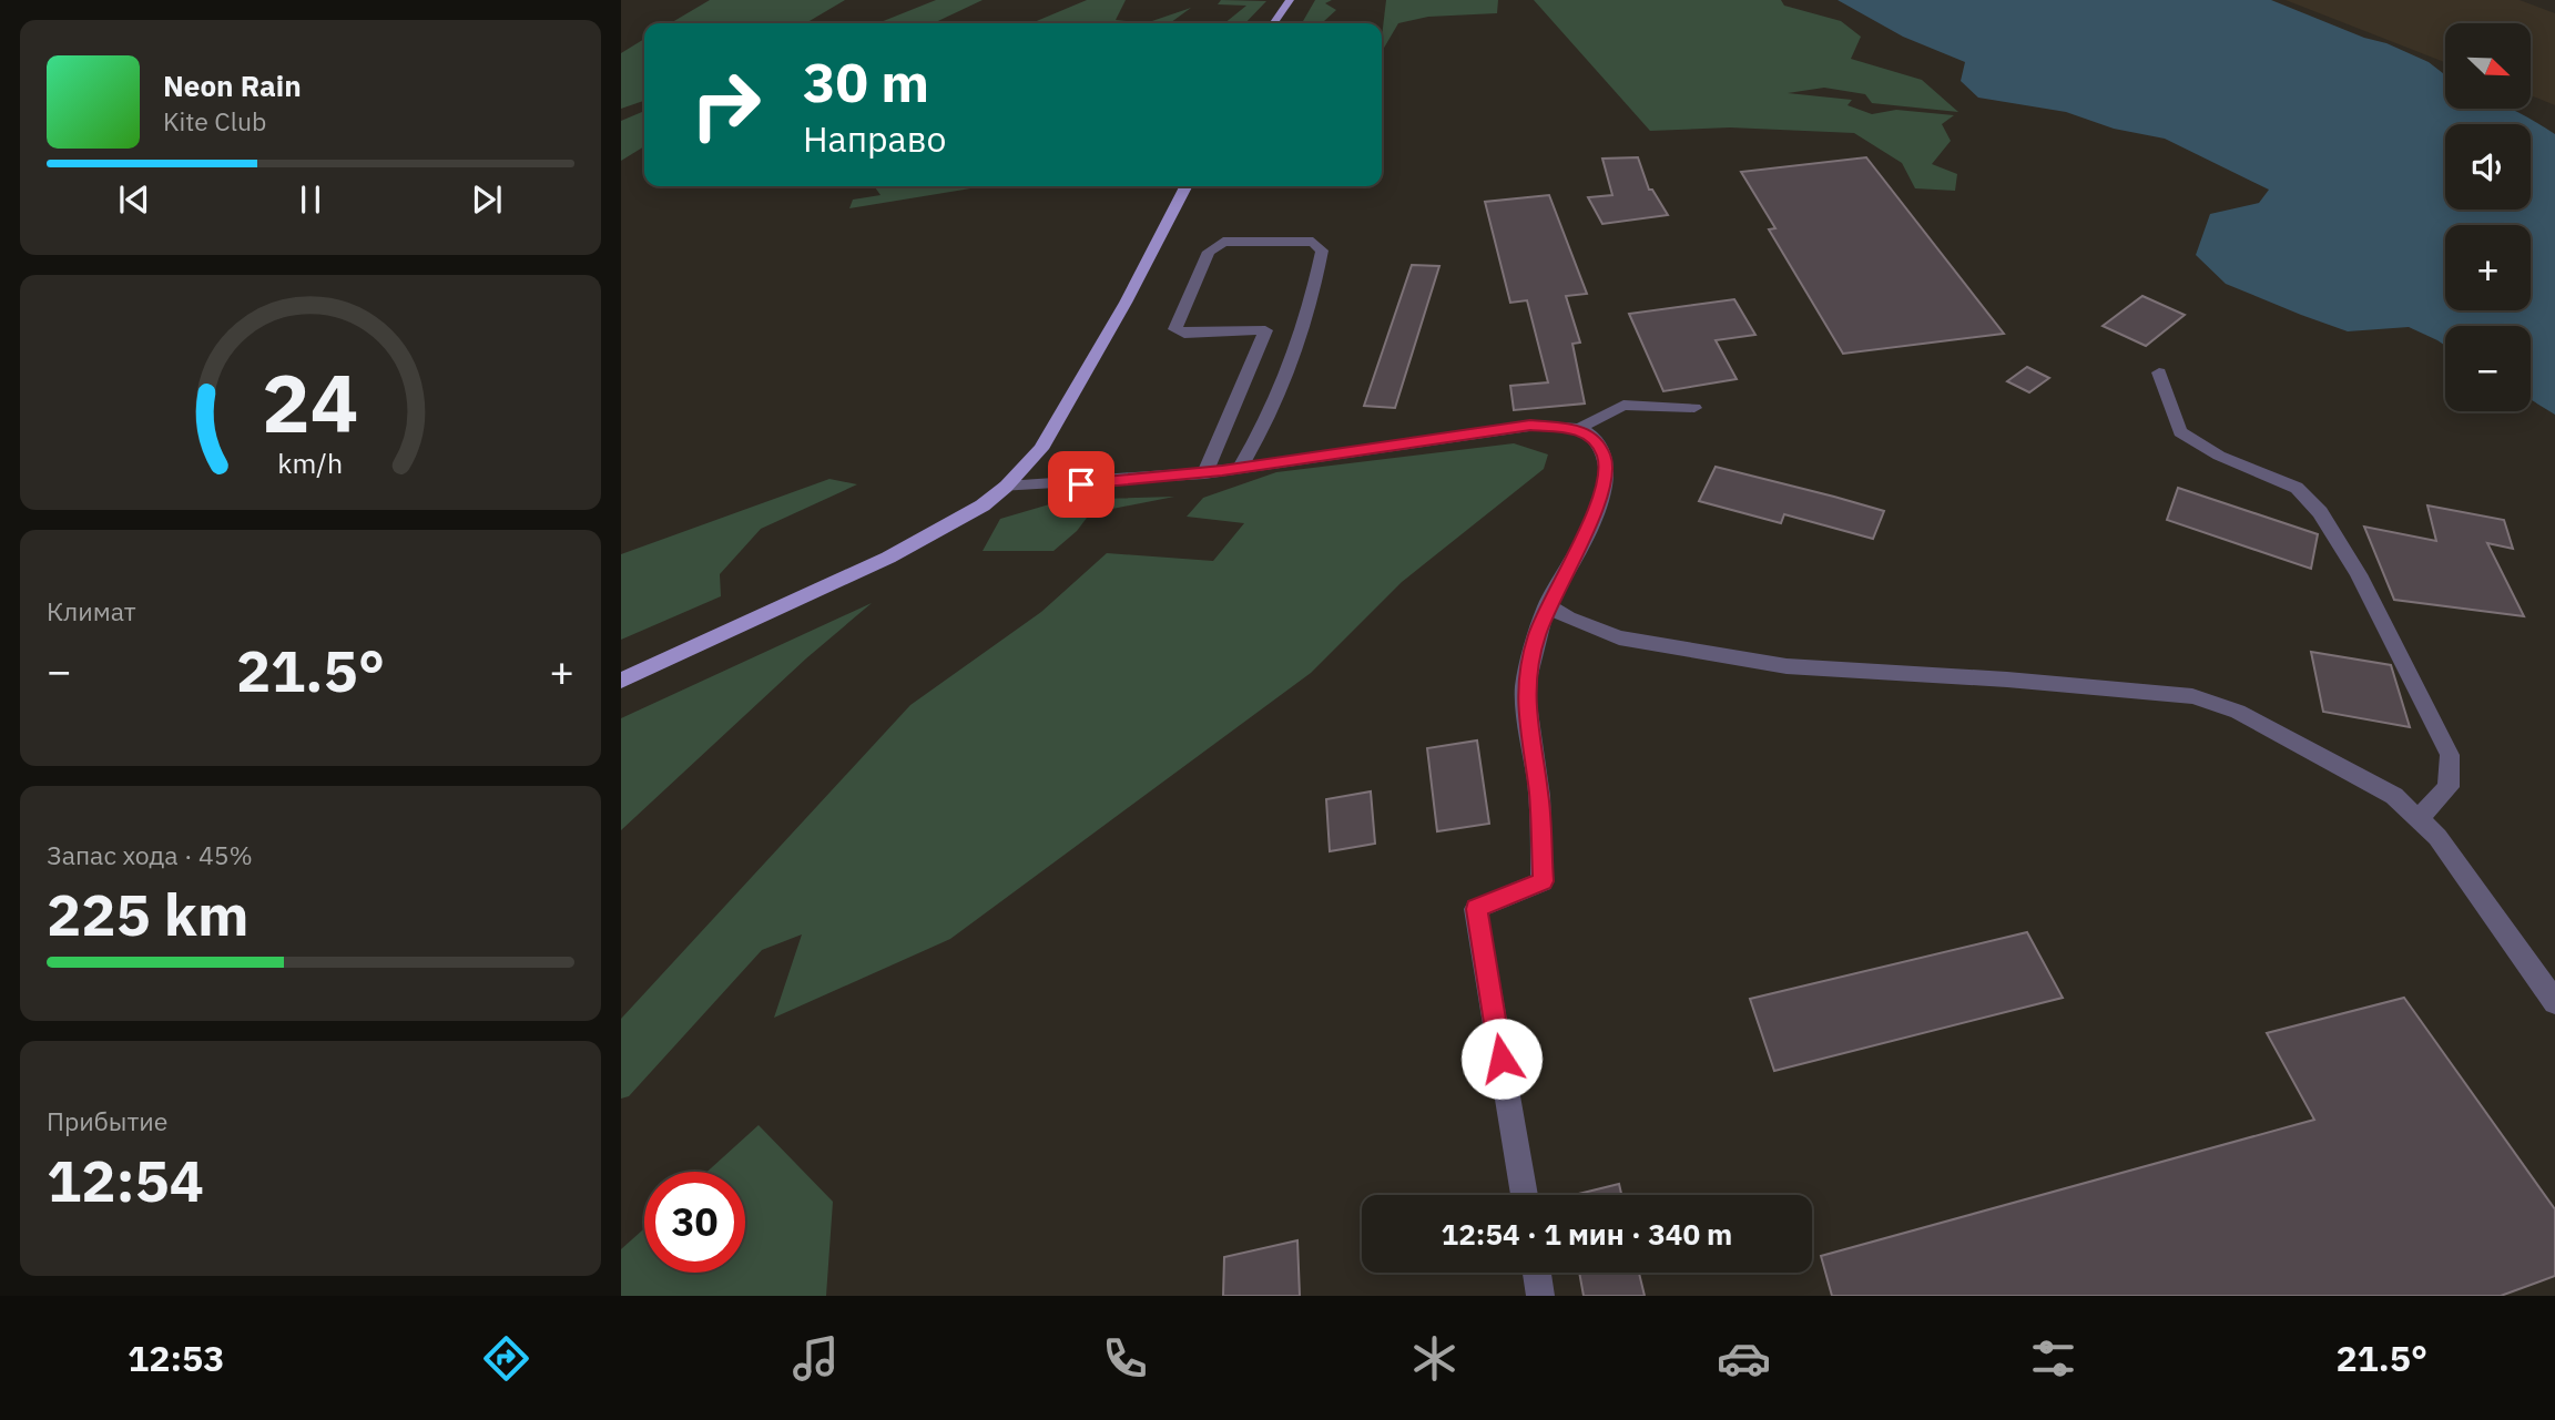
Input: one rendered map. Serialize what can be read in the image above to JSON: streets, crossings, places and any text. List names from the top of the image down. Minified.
{"north":"bottom right","page":{"map_buttons":["+","−"],"turn":["30 m","Направо"],"song":["Neon Rain","Kite Club"],"tile":["Климат",["Запас хода · 45%","225 km"],["Прибытие","12:54"]],"heat":["−","21.5°","+"],"limit":"30","trip":"12:54 · 1 мин · 340 m","tabs":["12:53","21.5°"],"gauge":["24","km/h"]}}
